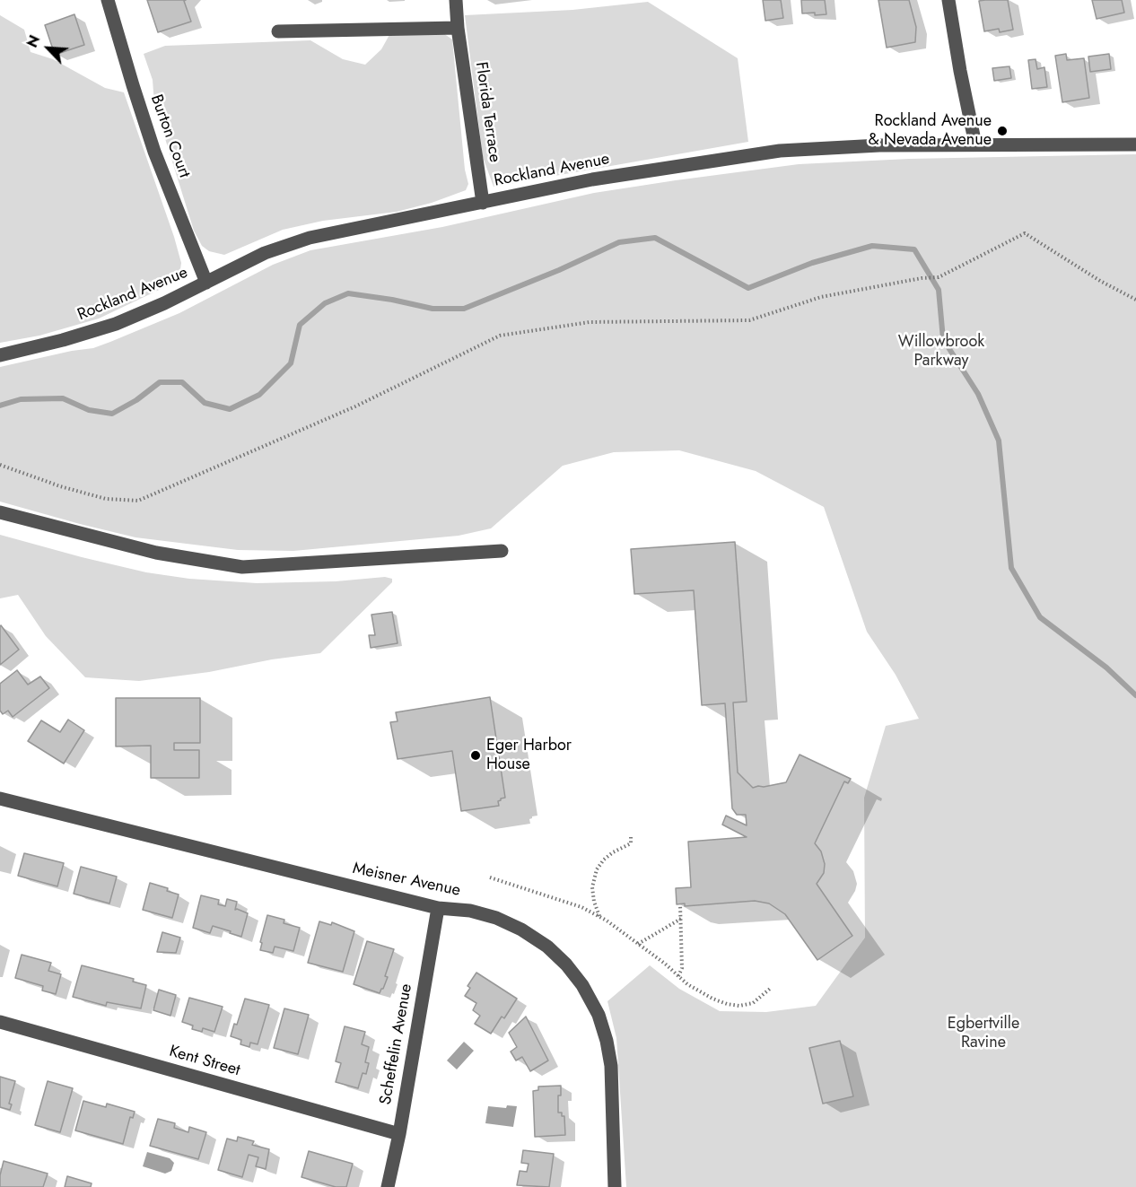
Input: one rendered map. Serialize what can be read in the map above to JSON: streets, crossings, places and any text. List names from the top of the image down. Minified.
{"streets":{"street":["Florida Terrace","Burton Court","Rockland Avenue","Meisner Avenue","Scheffelin Avenue","Kent Street"]},"crossings":[["Florida Terrace","Rockland Avenue"],["Burton Court","Rockland Avenue"],["Meisner Avenue","Scheffelin Avenue"],["Scheffelin Avenue","Kent Street"]],"parks":["Willowbrook Parkway","Egbertville Ravine"],"places":["Rockland Avenue & Nevada Avenue","Eger Harbor House"],"north":"top left"}
